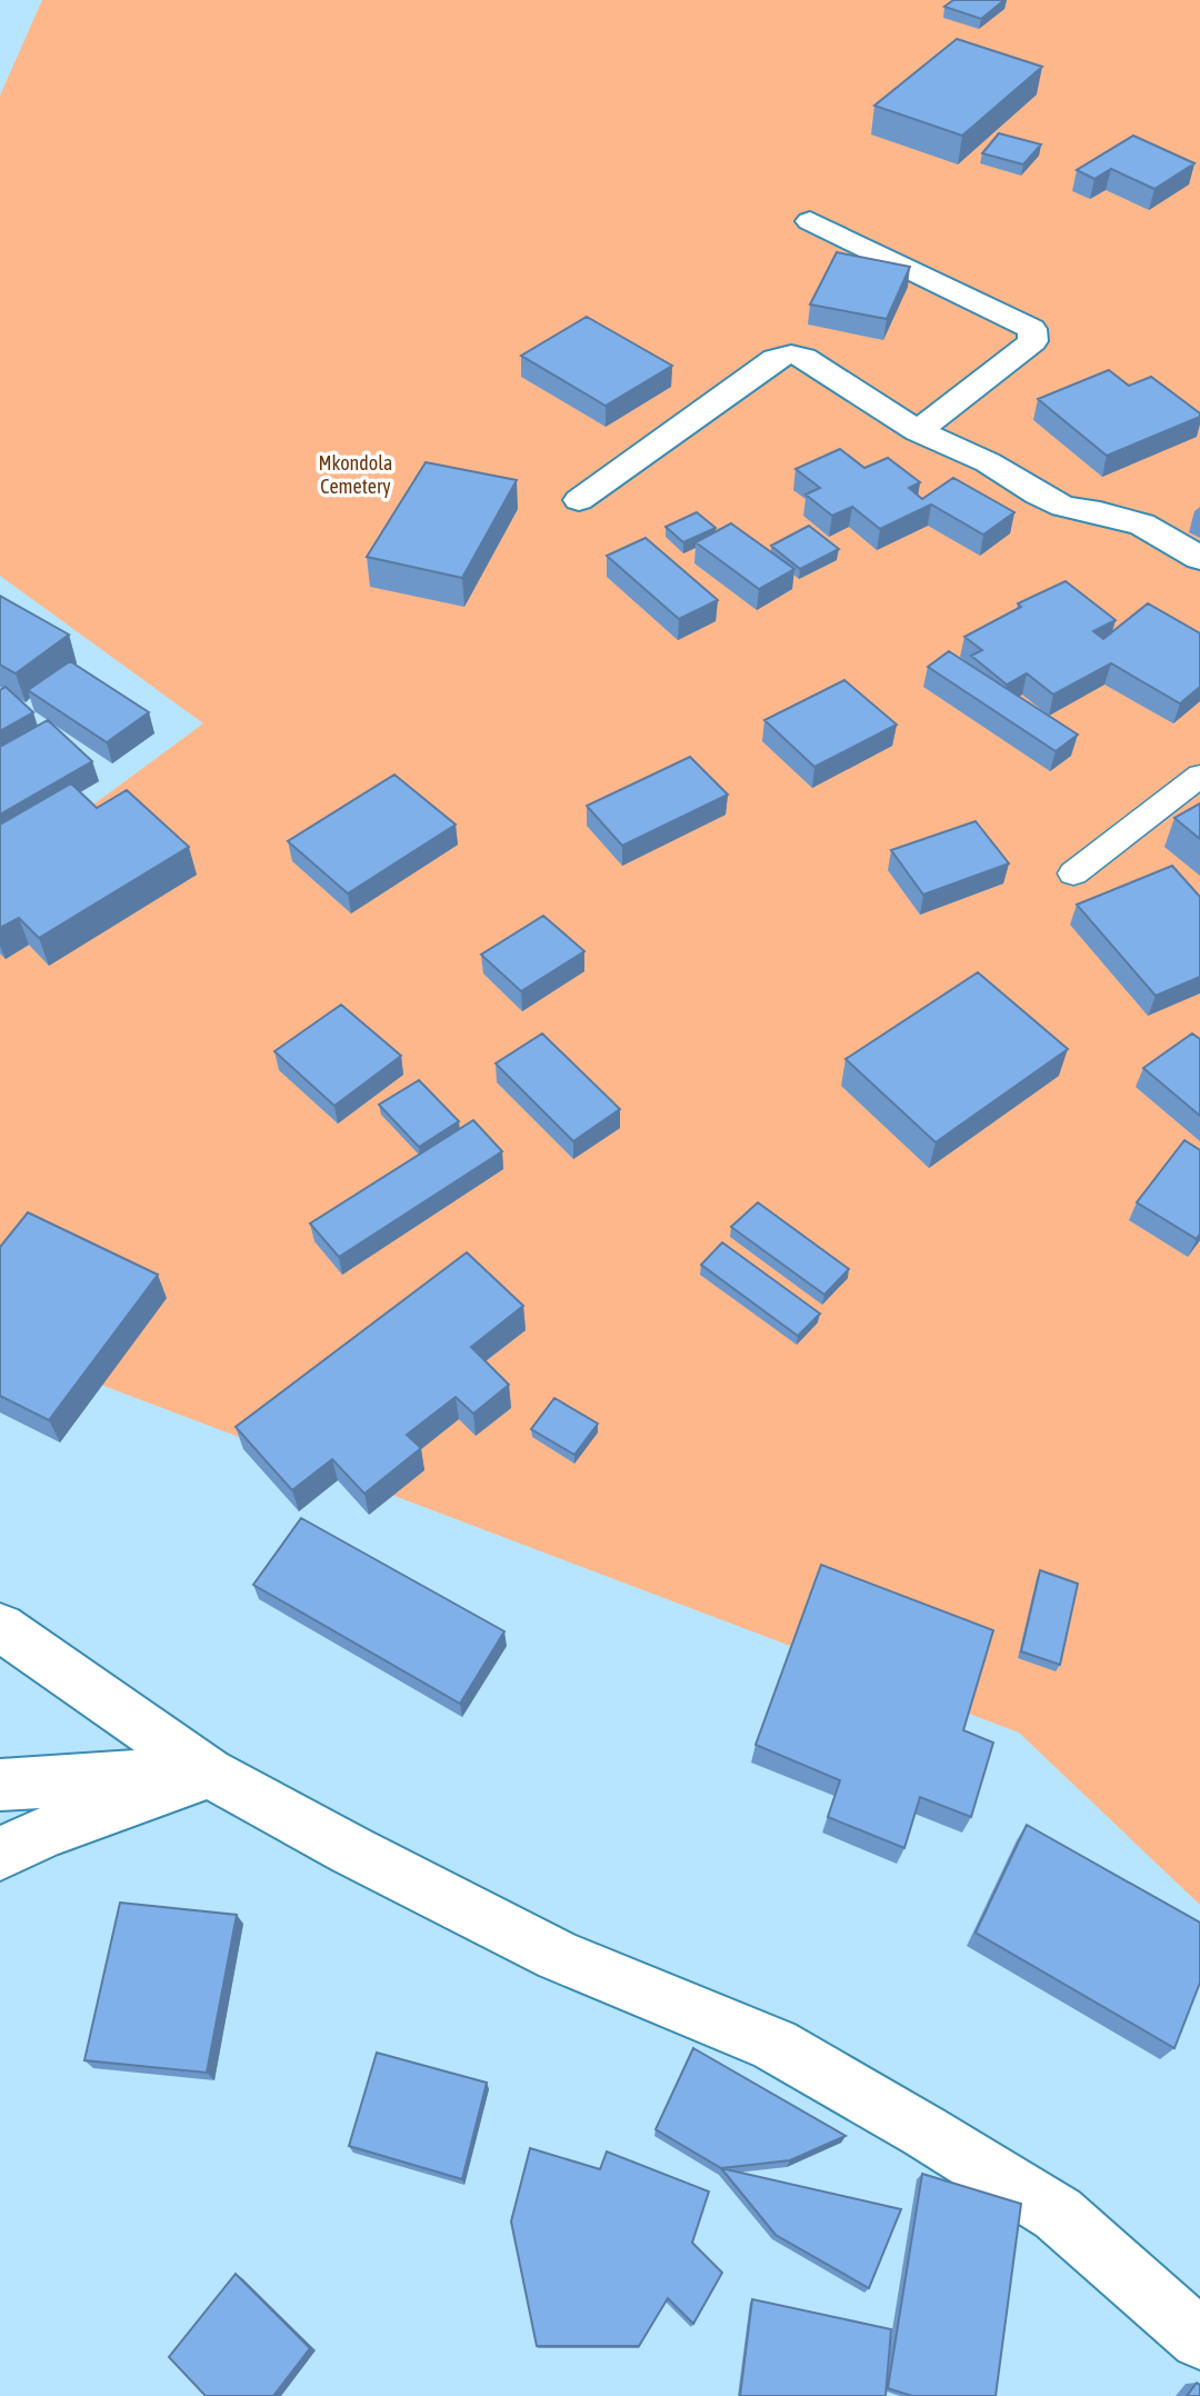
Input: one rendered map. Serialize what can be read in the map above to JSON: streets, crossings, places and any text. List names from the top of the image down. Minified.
{"parks":["Mkondola Cemetery"]}
